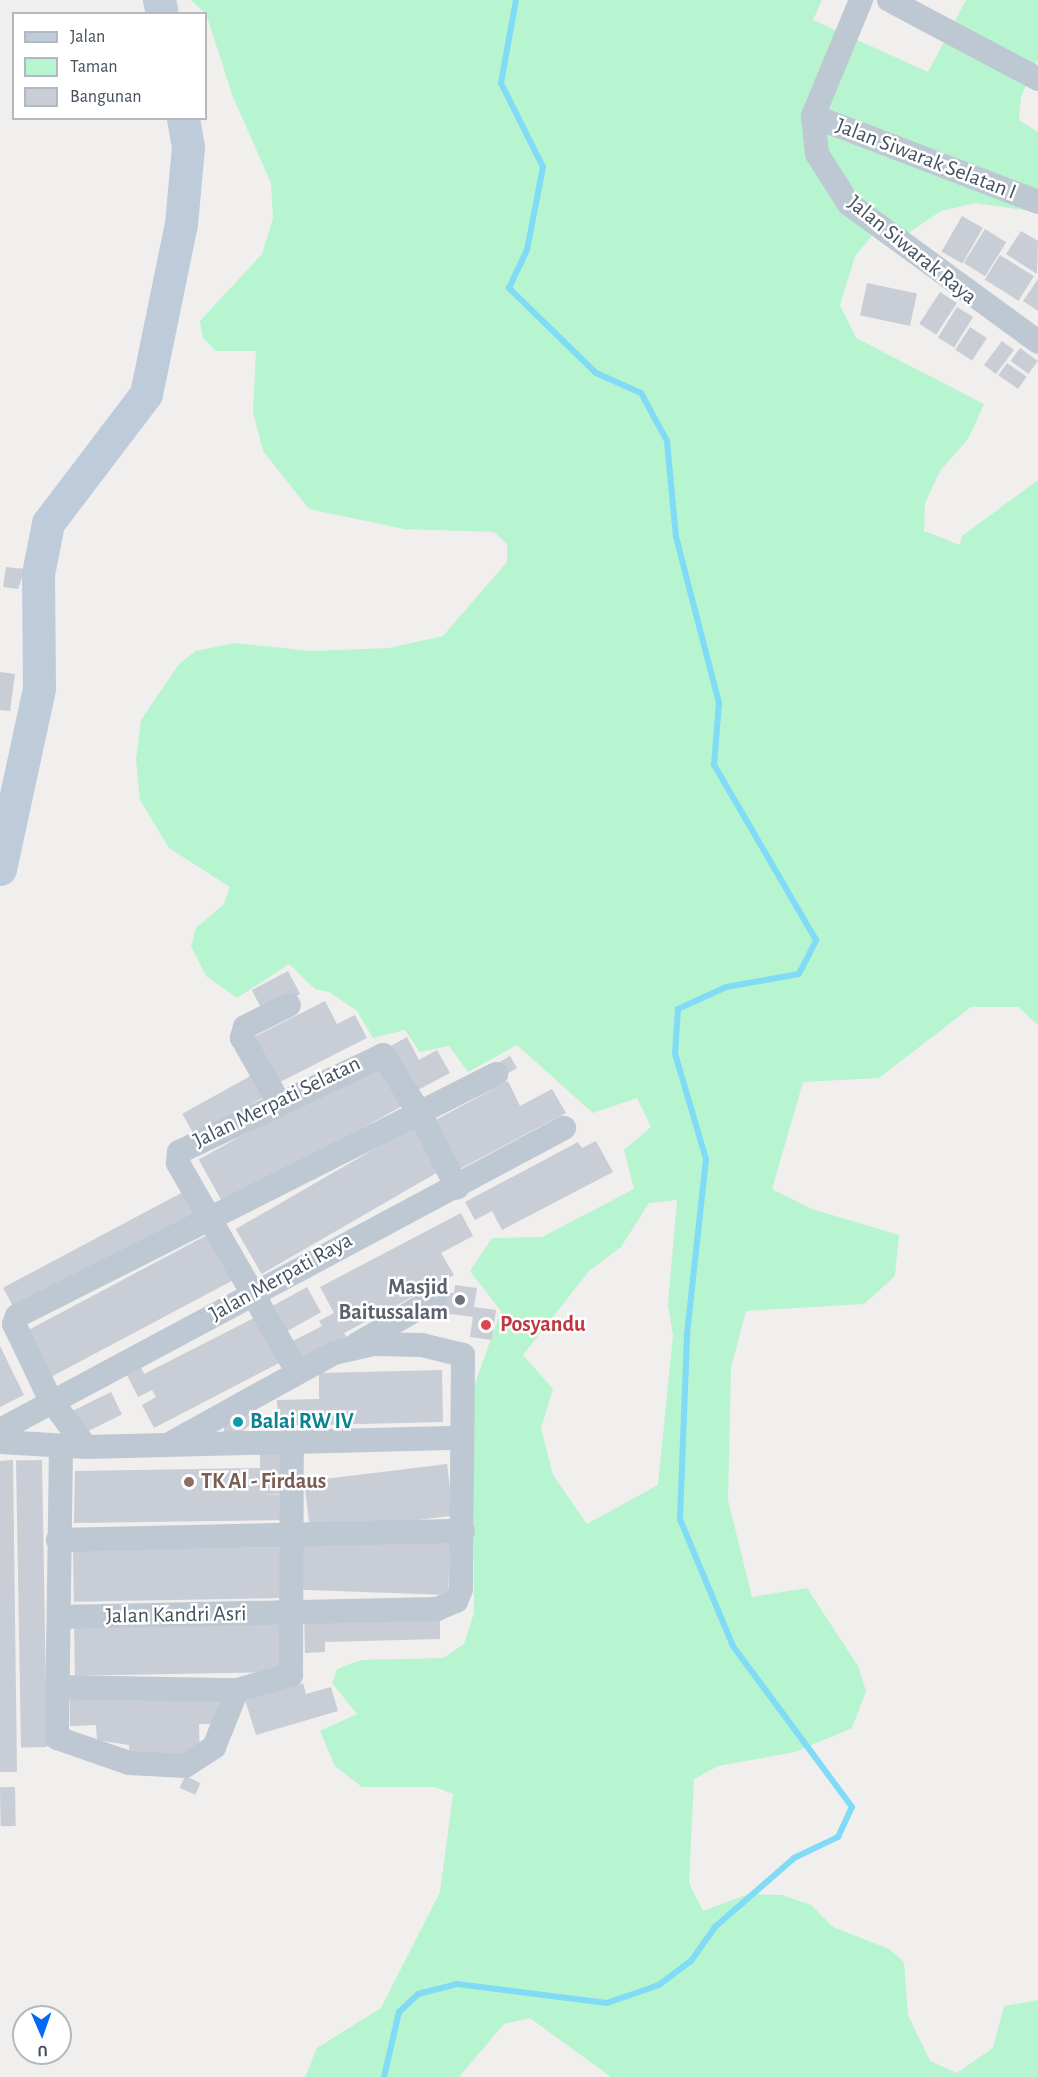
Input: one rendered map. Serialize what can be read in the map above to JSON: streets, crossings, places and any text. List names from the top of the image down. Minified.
{"streets":{"street":["Jalan Siwarak Selatan I","Jalan Siwarak Raya","Jalan Merpati Selatan","Jalan Merpati Raya","Jalan Kandri Asri"]},"crossings":[["Jalan Siwarak Selatan I","Jalan Siwarak Raya"],["Jalan Merpati Selatan","Jalan Merpati Raya"],["Jalan Merpati Selatan","Jalan Kandri Asri"]],"places":["Masjid Baitussalam","Posyandu","Balai RW IV","TK Al - Firdaus"],"legend":["Jalan","Taman","Bangunan"],"north":"bottom"}
